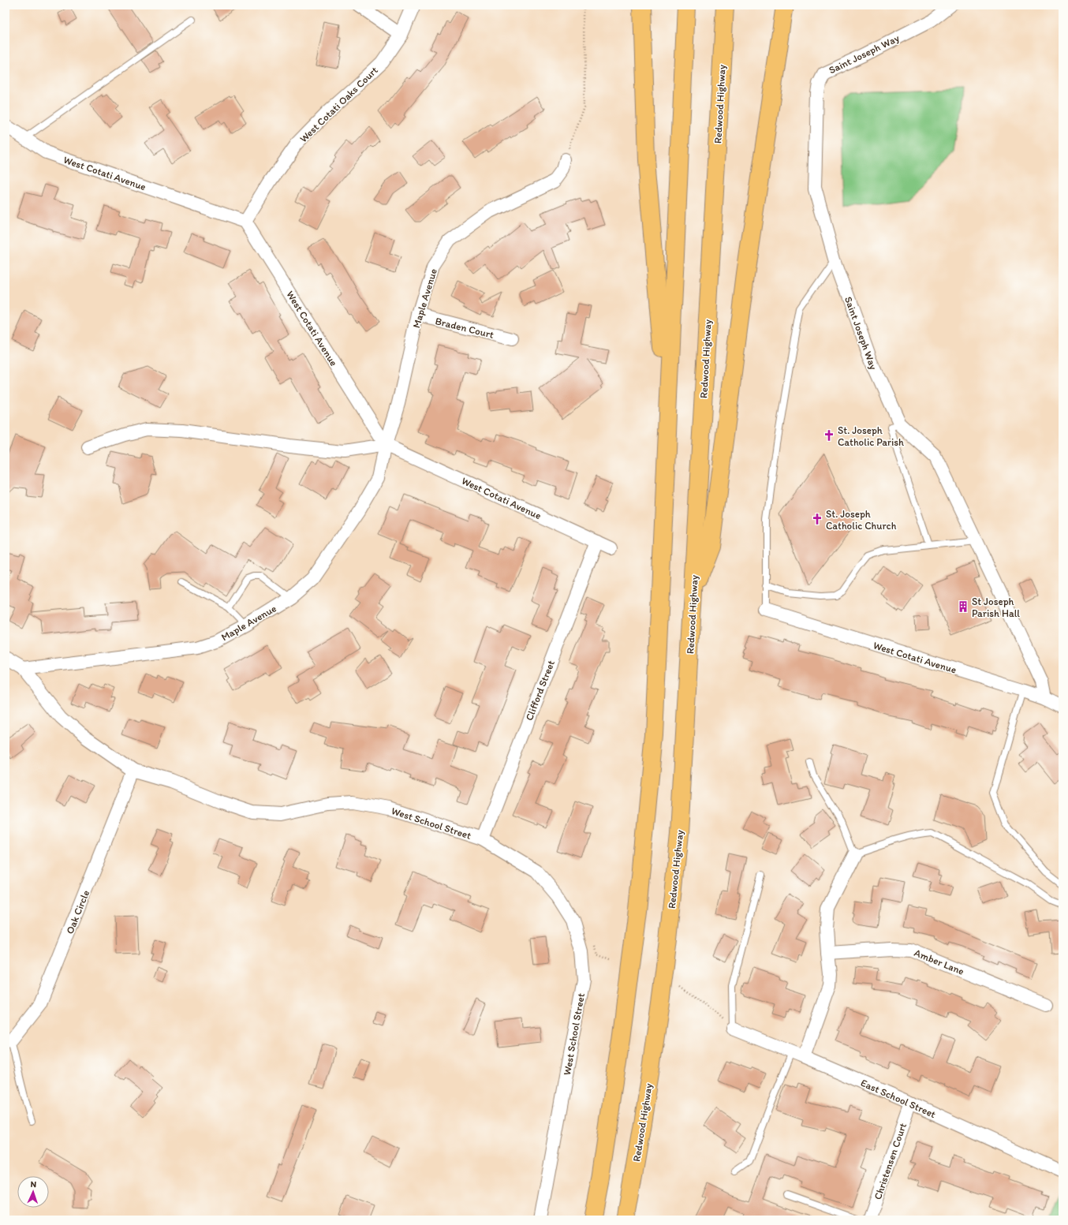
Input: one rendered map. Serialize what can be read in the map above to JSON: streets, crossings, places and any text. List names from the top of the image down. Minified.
{"streets":{"highway":["Redwood Highway"],"street":["Saint Joseph Way","West Cotati Oaks Court","West Cotati Avenue","Maple Avenue","Braden Court","Clifford Street","West School Street","Oak Circle","Amber Lane","East School Street","Christensen Court"]},"crossings":[["Saint Joseph Way","West Cotati Avenue"],["West Cotati Oaks Court","West Cotati Avenue"],["West Cotati Avenue","Maple Avenue"],["West Cotati Avenue","Clifford Street"],["Maple Avenue","Braden Court"],["Maple Avenue","West School Street"],["Clifford Street","West School Street"],["West School Street","Oak Circle"],["East School Street","Christensen Court"]],"places":{"church":["St. Joseph Catholic Parish","St. Joseph Catholic Church"],"building":["St Joseph Parish Hall"]},"north":"top"}
